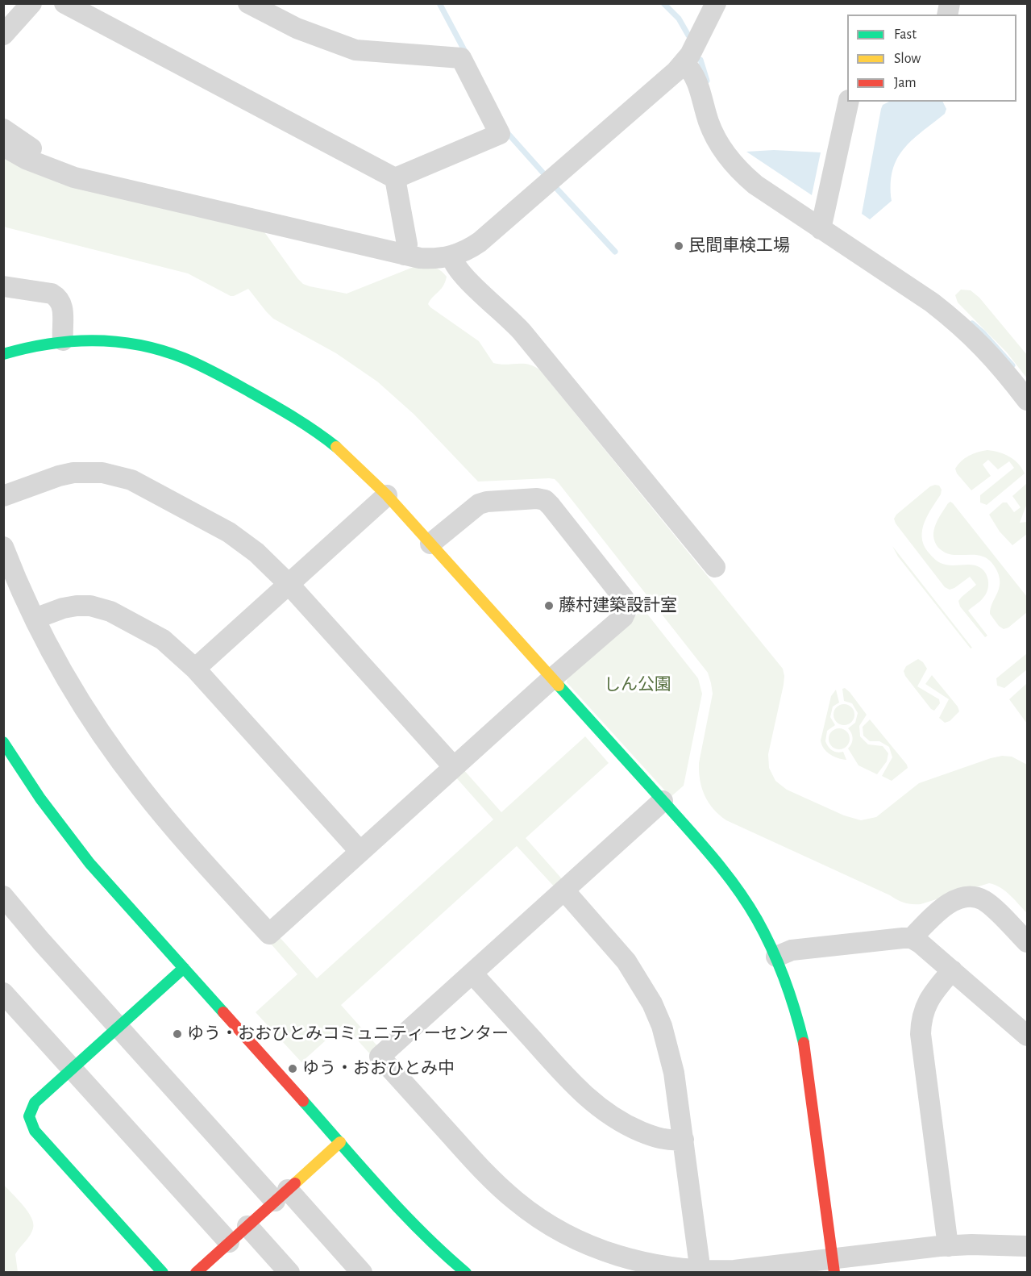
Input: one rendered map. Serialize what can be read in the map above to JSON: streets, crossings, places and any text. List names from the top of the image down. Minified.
{"parks":["しん公園"],"places":["民間車検工場","藤村建築設計室","ゆう・おおひとみコミュニティーセンター","ゆう・おおひとみ中"],"legend":["Fast","Slow","Jam"]}
